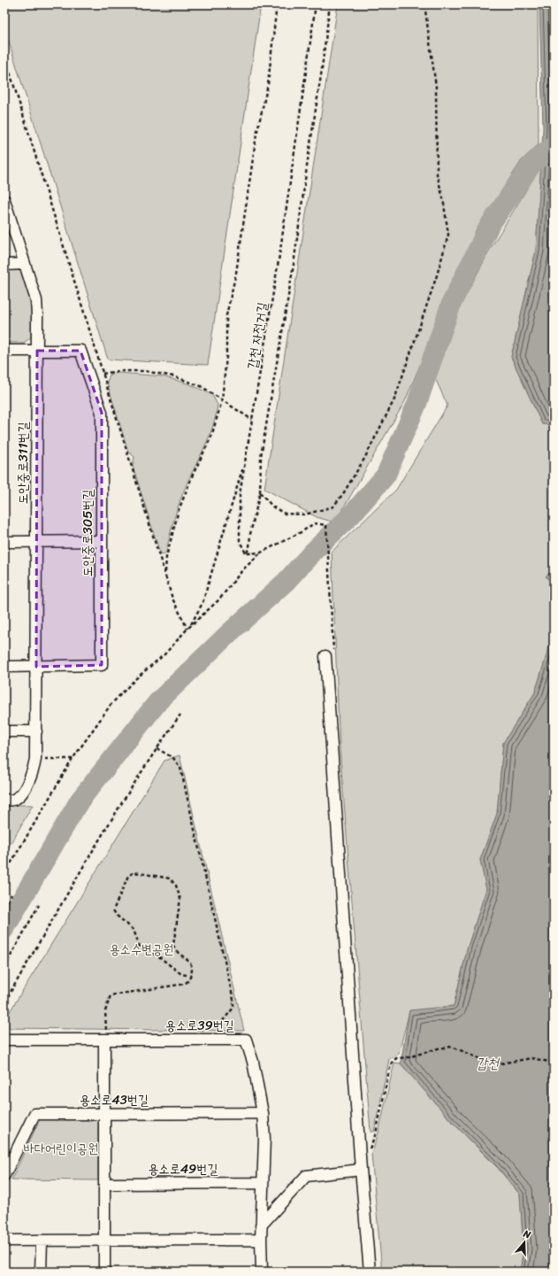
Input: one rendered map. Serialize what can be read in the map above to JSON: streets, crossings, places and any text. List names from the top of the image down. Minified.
{"streets":{"street":["도안중로311번길","도안중로305번길","용소로39번길","용소로43번길","용소로49번길"],"path":["갑천 자전거길"]},"crossings":[["도안중로311번길","도안중로305번길"],["용소로39번길","용소로43번길"],["용소로39번길","용소로49번길"]],"water":["갑천"],"parks":["용소수변공원","바다어린이공원"],"north":"top"}
